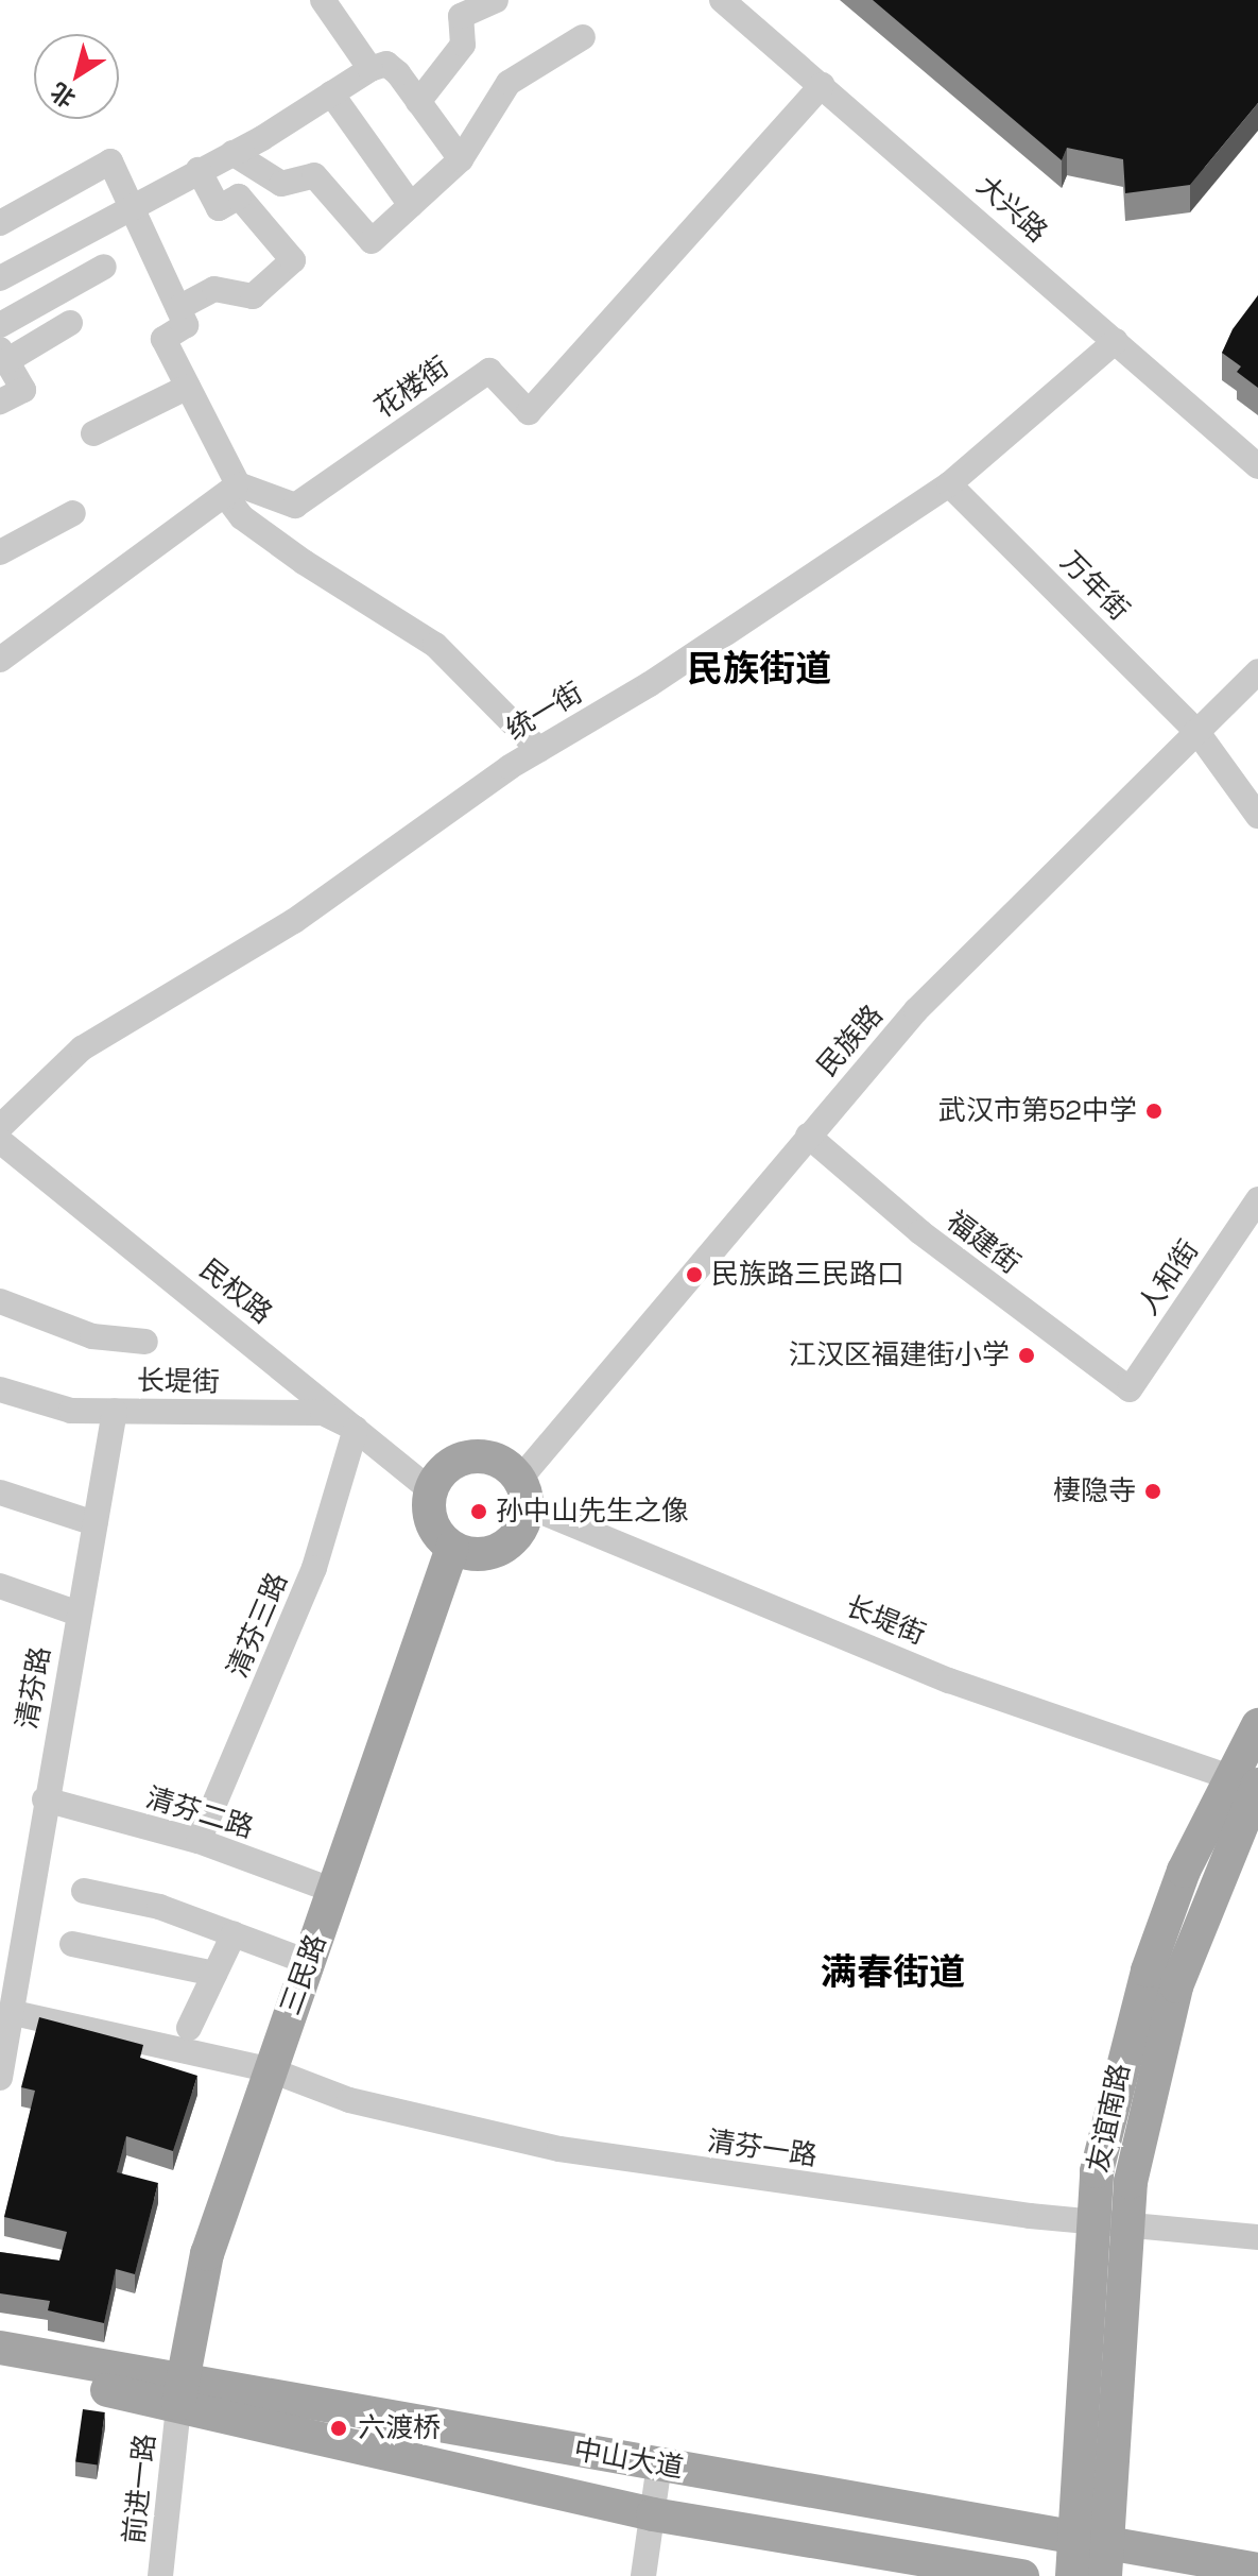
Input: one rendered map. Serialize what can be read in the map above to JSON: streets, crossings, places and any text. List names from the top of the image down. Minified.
{"streets":{"main road":["三民路","友谊南路","中山大道"],"street":["大兴路","花楼街","万年街","统一街","民族路","福建街","人和街","民权路","长堤街","清芬三路","清芬路","清芬二路","清芬一路","前进一路"]},"crossings":[["大兴路","花楼街"],["大兴路","统一街"],["万年街","统一街"],["万年街","民族路"],["民族路","福建街"],["民族路","民权路"],["民族路","长堤街"],["民族路","三民路"],["福建街","人和街"],["民权路","长堤街"],["民权路","清芬三路"],["民权路","三民路"],["长堤街","清芬三路"],["长堤街","清芬路"],["长堤街","三民路"],["长堤街","友谊南路"],["清芬三路","清芬二路"],["清芬路","清芬二路"],["清芬路","清芬一路"],["清芬二路","三民路"],["三民路","清芬一路"],["三民路","中山大道"],["三民路","前进一路"],["友谊南路","清芬一路"],["友谊南路","中山大道"],["中山大道","前进一路"]],"districts":["民族街道","满春街道"],"places":["武汉市第52中学","民族路三民路口","江汉区福建街小学","棲隐寺","孙中山先生之像","六渡桥"],"north":"bottom left"}
